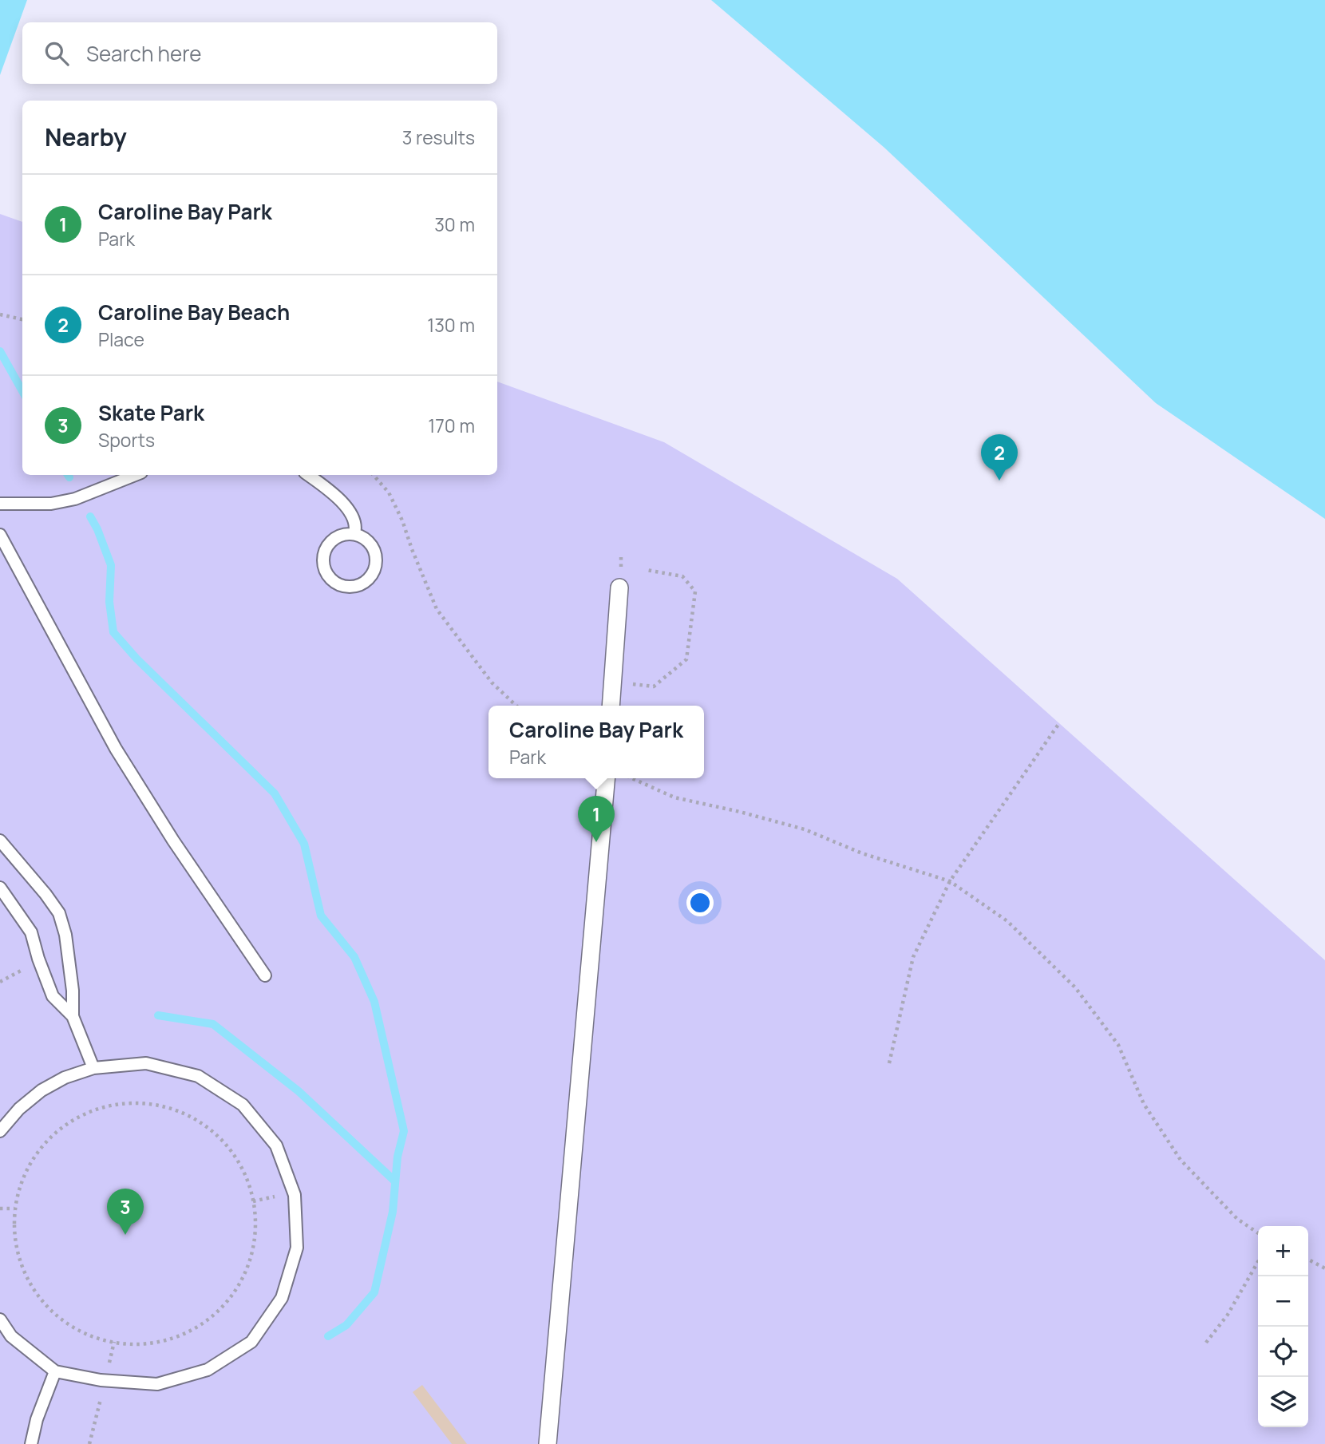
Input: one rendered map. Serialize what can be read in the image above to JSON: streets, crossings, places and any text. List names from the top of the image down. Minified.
{"page":{"search":"Search here","heading":["Nearby","3 results"],"list":[{"mark":"1","name":"Caroline Bay Park","note":"Park","value":"30 m"},{"mark":"2","name":"Caroline Bay Beach","note":"Place","value":"130 m"},{"mark":"3","name":"Skate Park","note":"Sports","value":"170 m"}],"pins":["2","1","3"],"popup":["Caroline Bay Park","Park"],"map_buttons":["+","−"]}}
